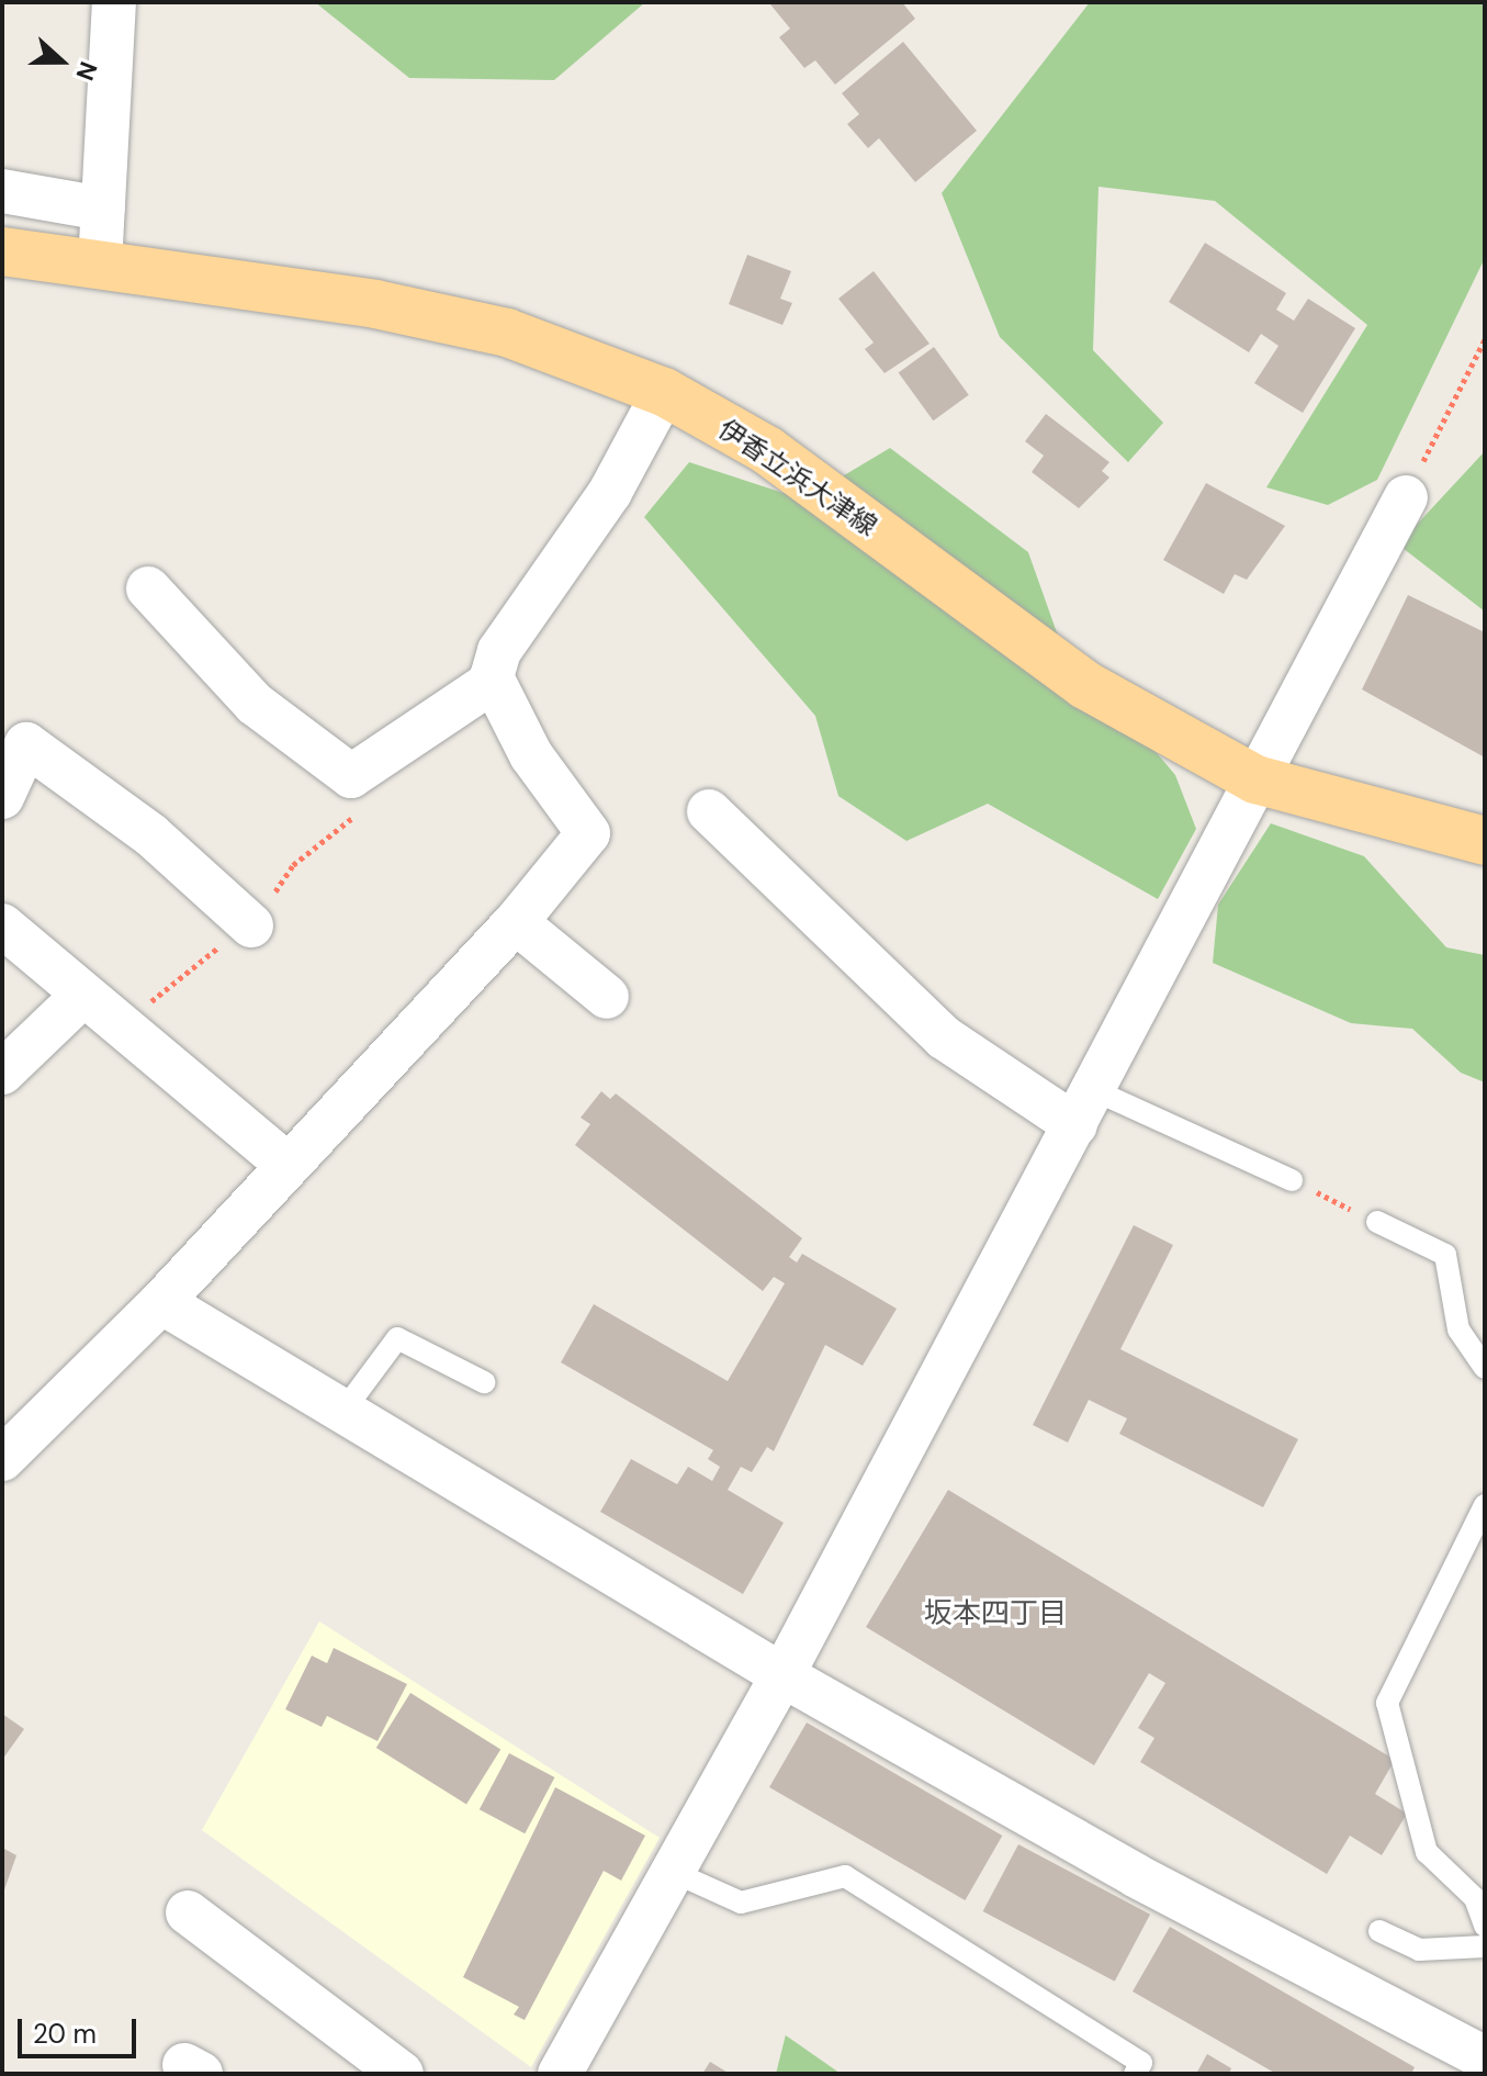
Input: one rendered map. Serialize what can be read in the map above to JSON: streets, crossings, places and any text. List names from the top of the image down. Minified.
{"streets":{"main road":["伊香立浜大津線"]},"districts":["坂本四丁目"],"scale_bar":"20 m","north":"right"}
